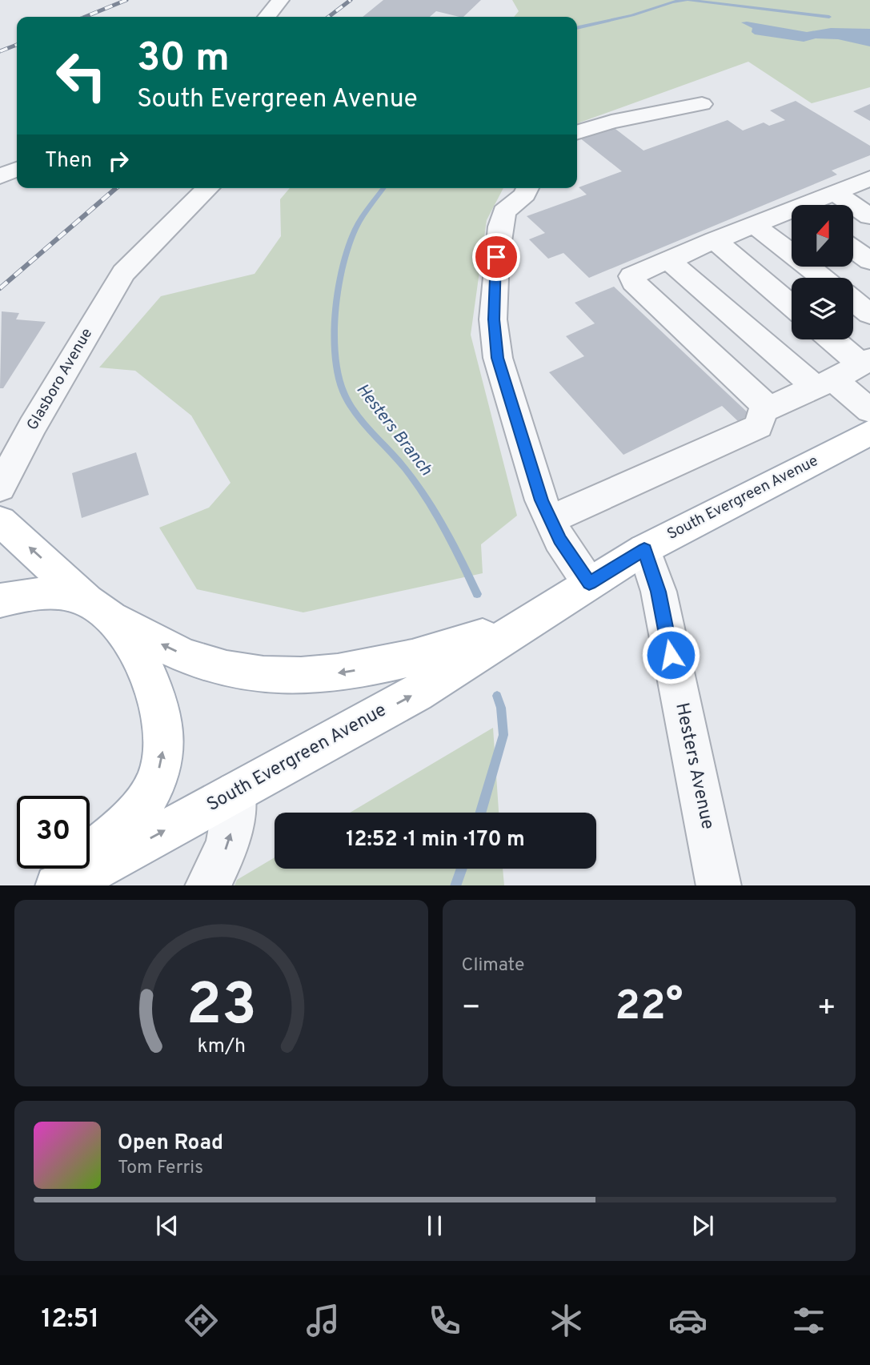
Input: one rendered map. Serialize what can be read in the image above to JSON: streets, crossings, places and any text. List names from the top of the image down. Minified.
{"streets":{"main road":["South Evergreen Avenue"],"street":["Glasboro Avenue","Hesters Avenue"]},"crossings":[["South Evergreen Avenue","Hesters Avenue"]],"water":["Hesters Branch"],"north":"top","page":{"turn":["30 m","South Evergreen Avenue"],"then":"Then","limit":"30","trip":"12:52 · 1 min · 170 m","tile":"Climate","heat":["−","22°","+"],"song":["Open Road","Tom Ferris"],"tabs":"12:51","gauge":["23","km/h"]}}
